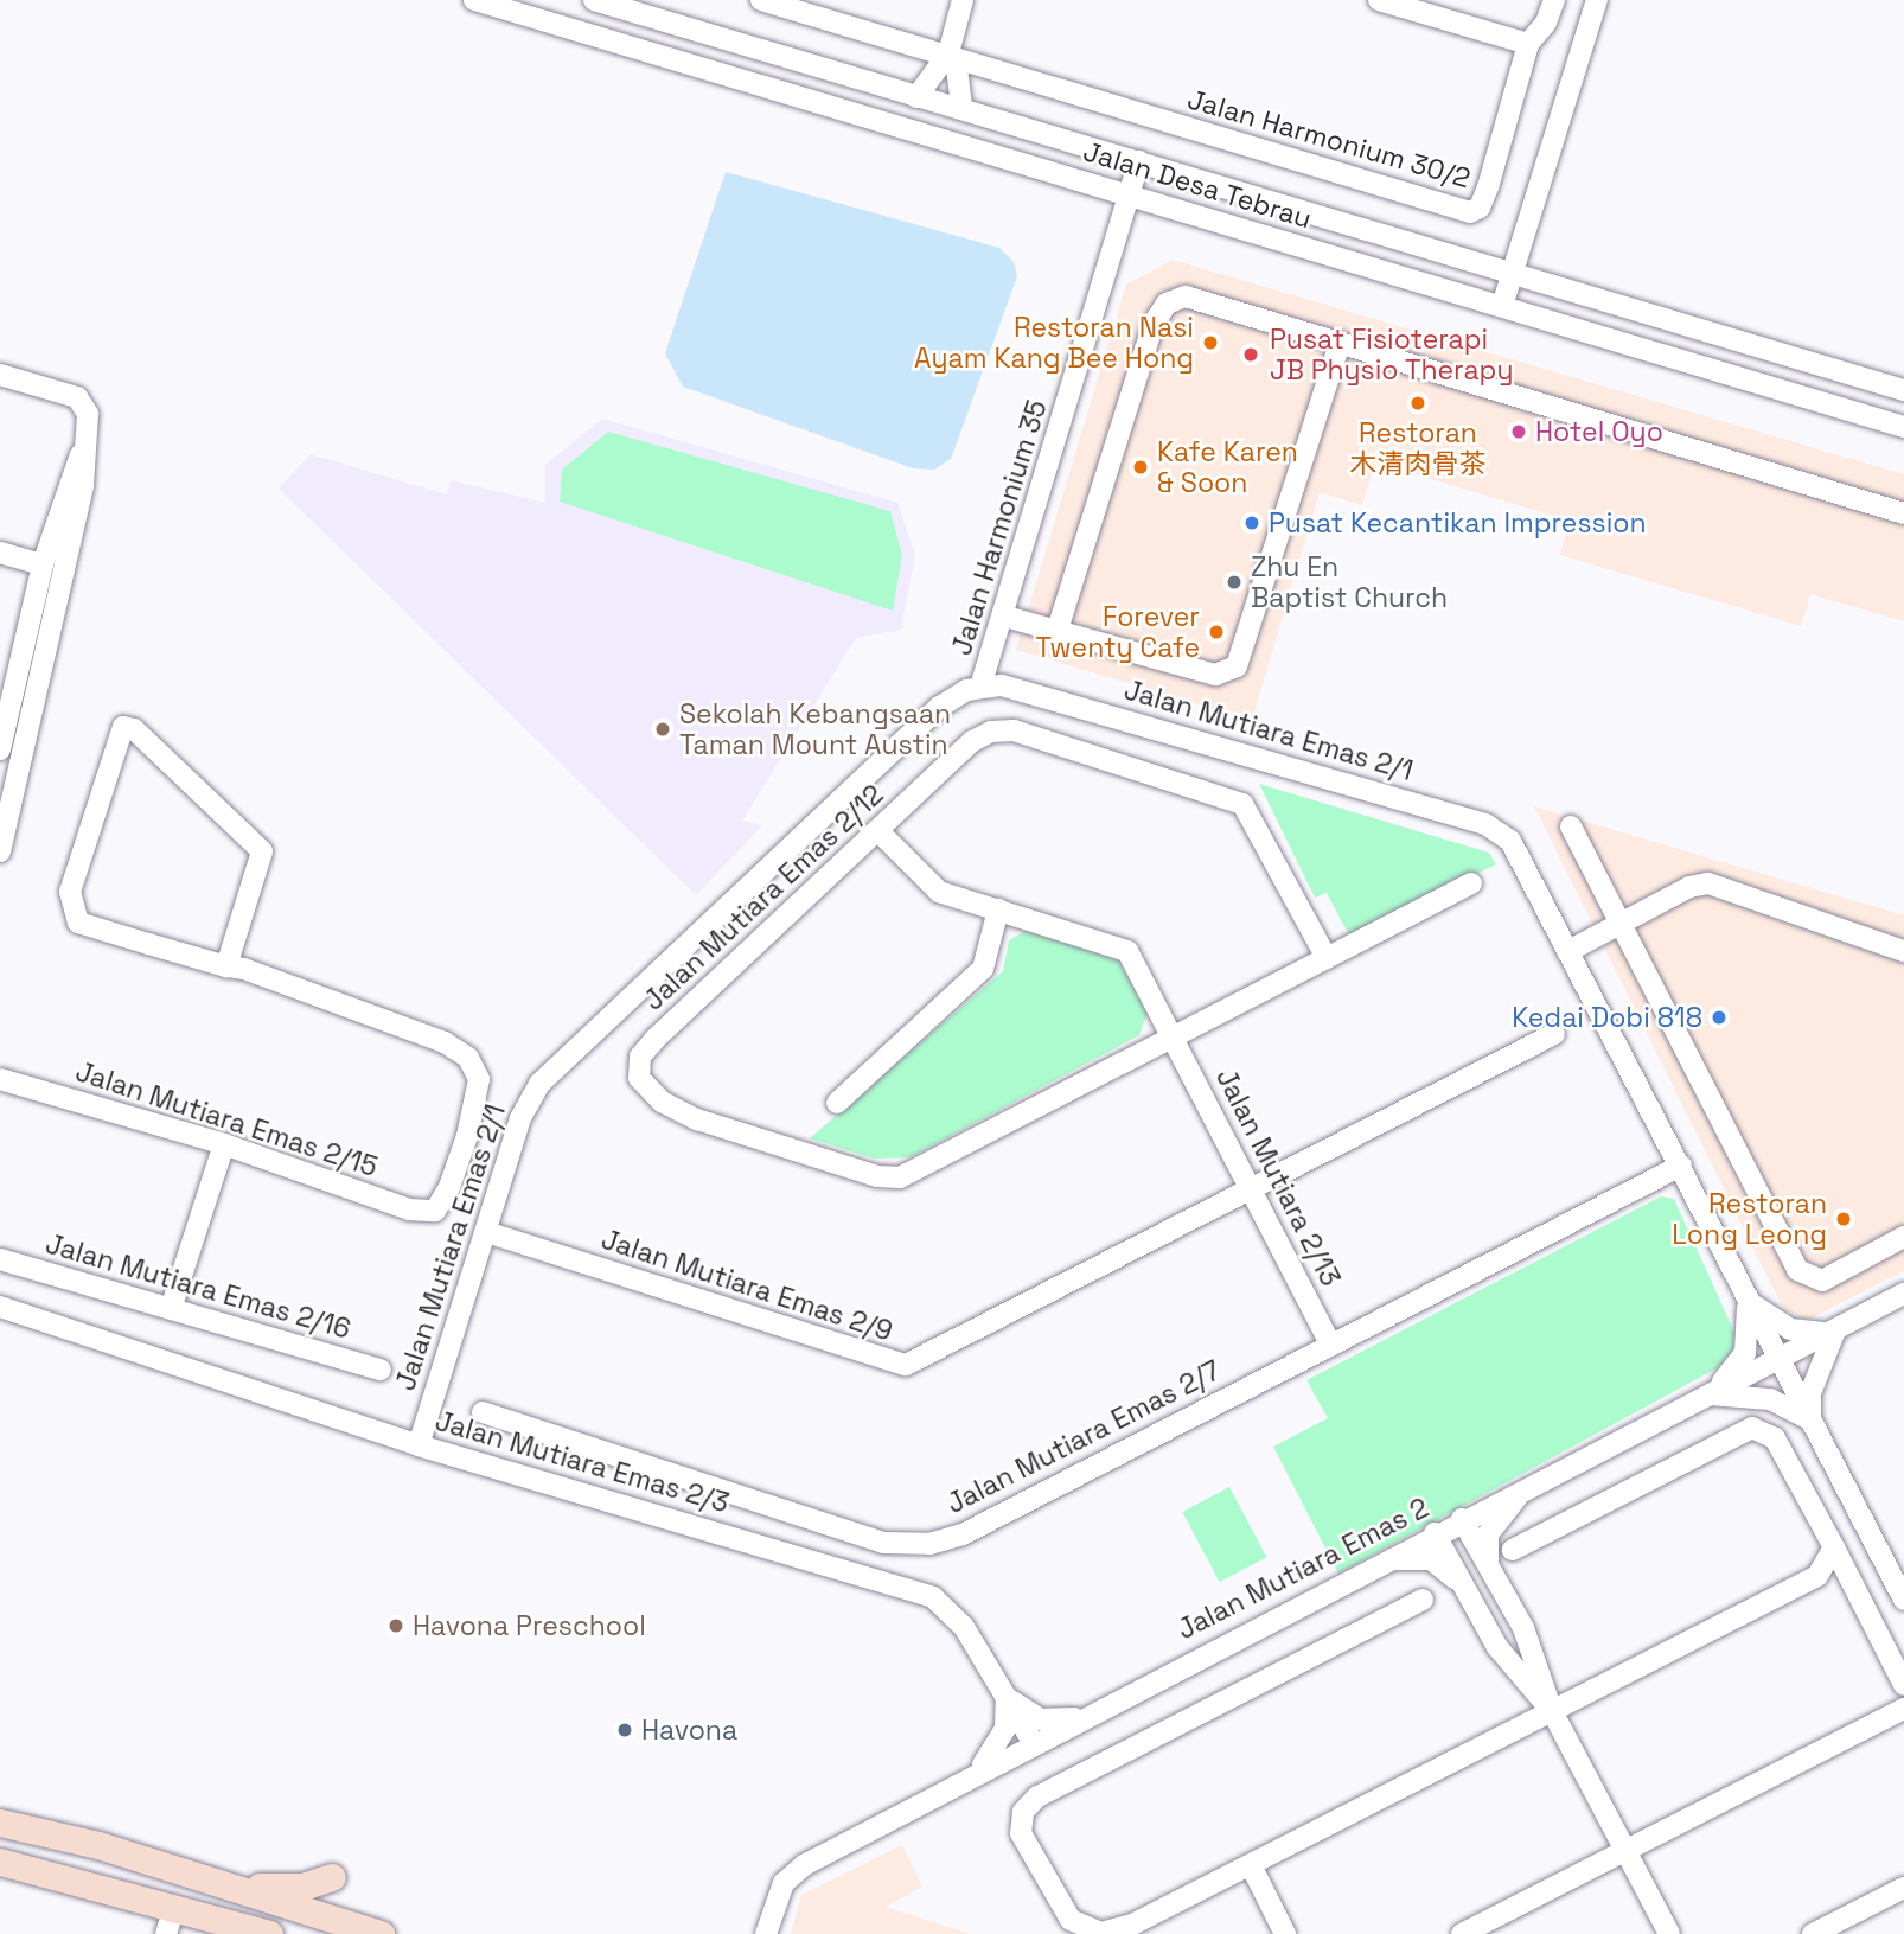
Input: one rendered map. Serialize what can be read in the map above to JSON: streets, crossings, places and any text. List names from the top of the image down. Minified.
{"streets":{"street":["Jalan Harmonium 30/2","Jalan Desa Tebrau","Jalan Harmonium 35","Jalan Mutiara Emas 2/1","Jalan Mutiara Emas 2/12","Jalan Mutiara Emas 2/15","Jalan Mutiara 2/13","Jalan Mutiara Emas 2/9","Jalan Mutiara Emas 2/16","Jalan Mutiara Emas 2/7","Jalan Mutiara Emas 2/3","Jalan Mutiara Emas 2"]},"crossings":[["Jalan Desa Tebrau","Jalan Harmonium 35"],["Jalan Harmonium 35","Jalan Mutiara Emas 2/1"],["Jalan Mutiara Emas 2/1","Jalan Mutiara Emas 2/9"],["Jalan Mutiara Emas 2/1","Jalan Mutiara Emas 2/7"],["Jalan Mutiara Emas 2/1","Jalan Mutiara Emas 2/3"],["Jalan Mutiara Emas 2/1","Jalan Mutiara Emas 2"],["Jalan Mutiara Emas 2/12","Jalan Mutiara 2/13"],["Jalan Mutiara 2/13","Jalan Mutiara Emas 2/9"],["Jalan Mutiara 2/13","Jalan Mutiara Emas 2/7"],["Jalan Mutiara Emas 2/3","Jalan Mutiara Emas 2"]],"places":["Restoran Nasi Ayam Kang Bee Hong","Pusat Fisioterapi JB Physio Therapy","Restoran 木清肉骨茶","Hotel Oyo","Kafe Karen & Soon","Pusat Kecantikan Impression","Zhu En Baptist Church","Forever Twenty Cafe","Sekolah Kebangsaan Taman Mount Austin","Kedai Dobi 818","Restoran Long Leong","Havona Preschool","Havona"]}
